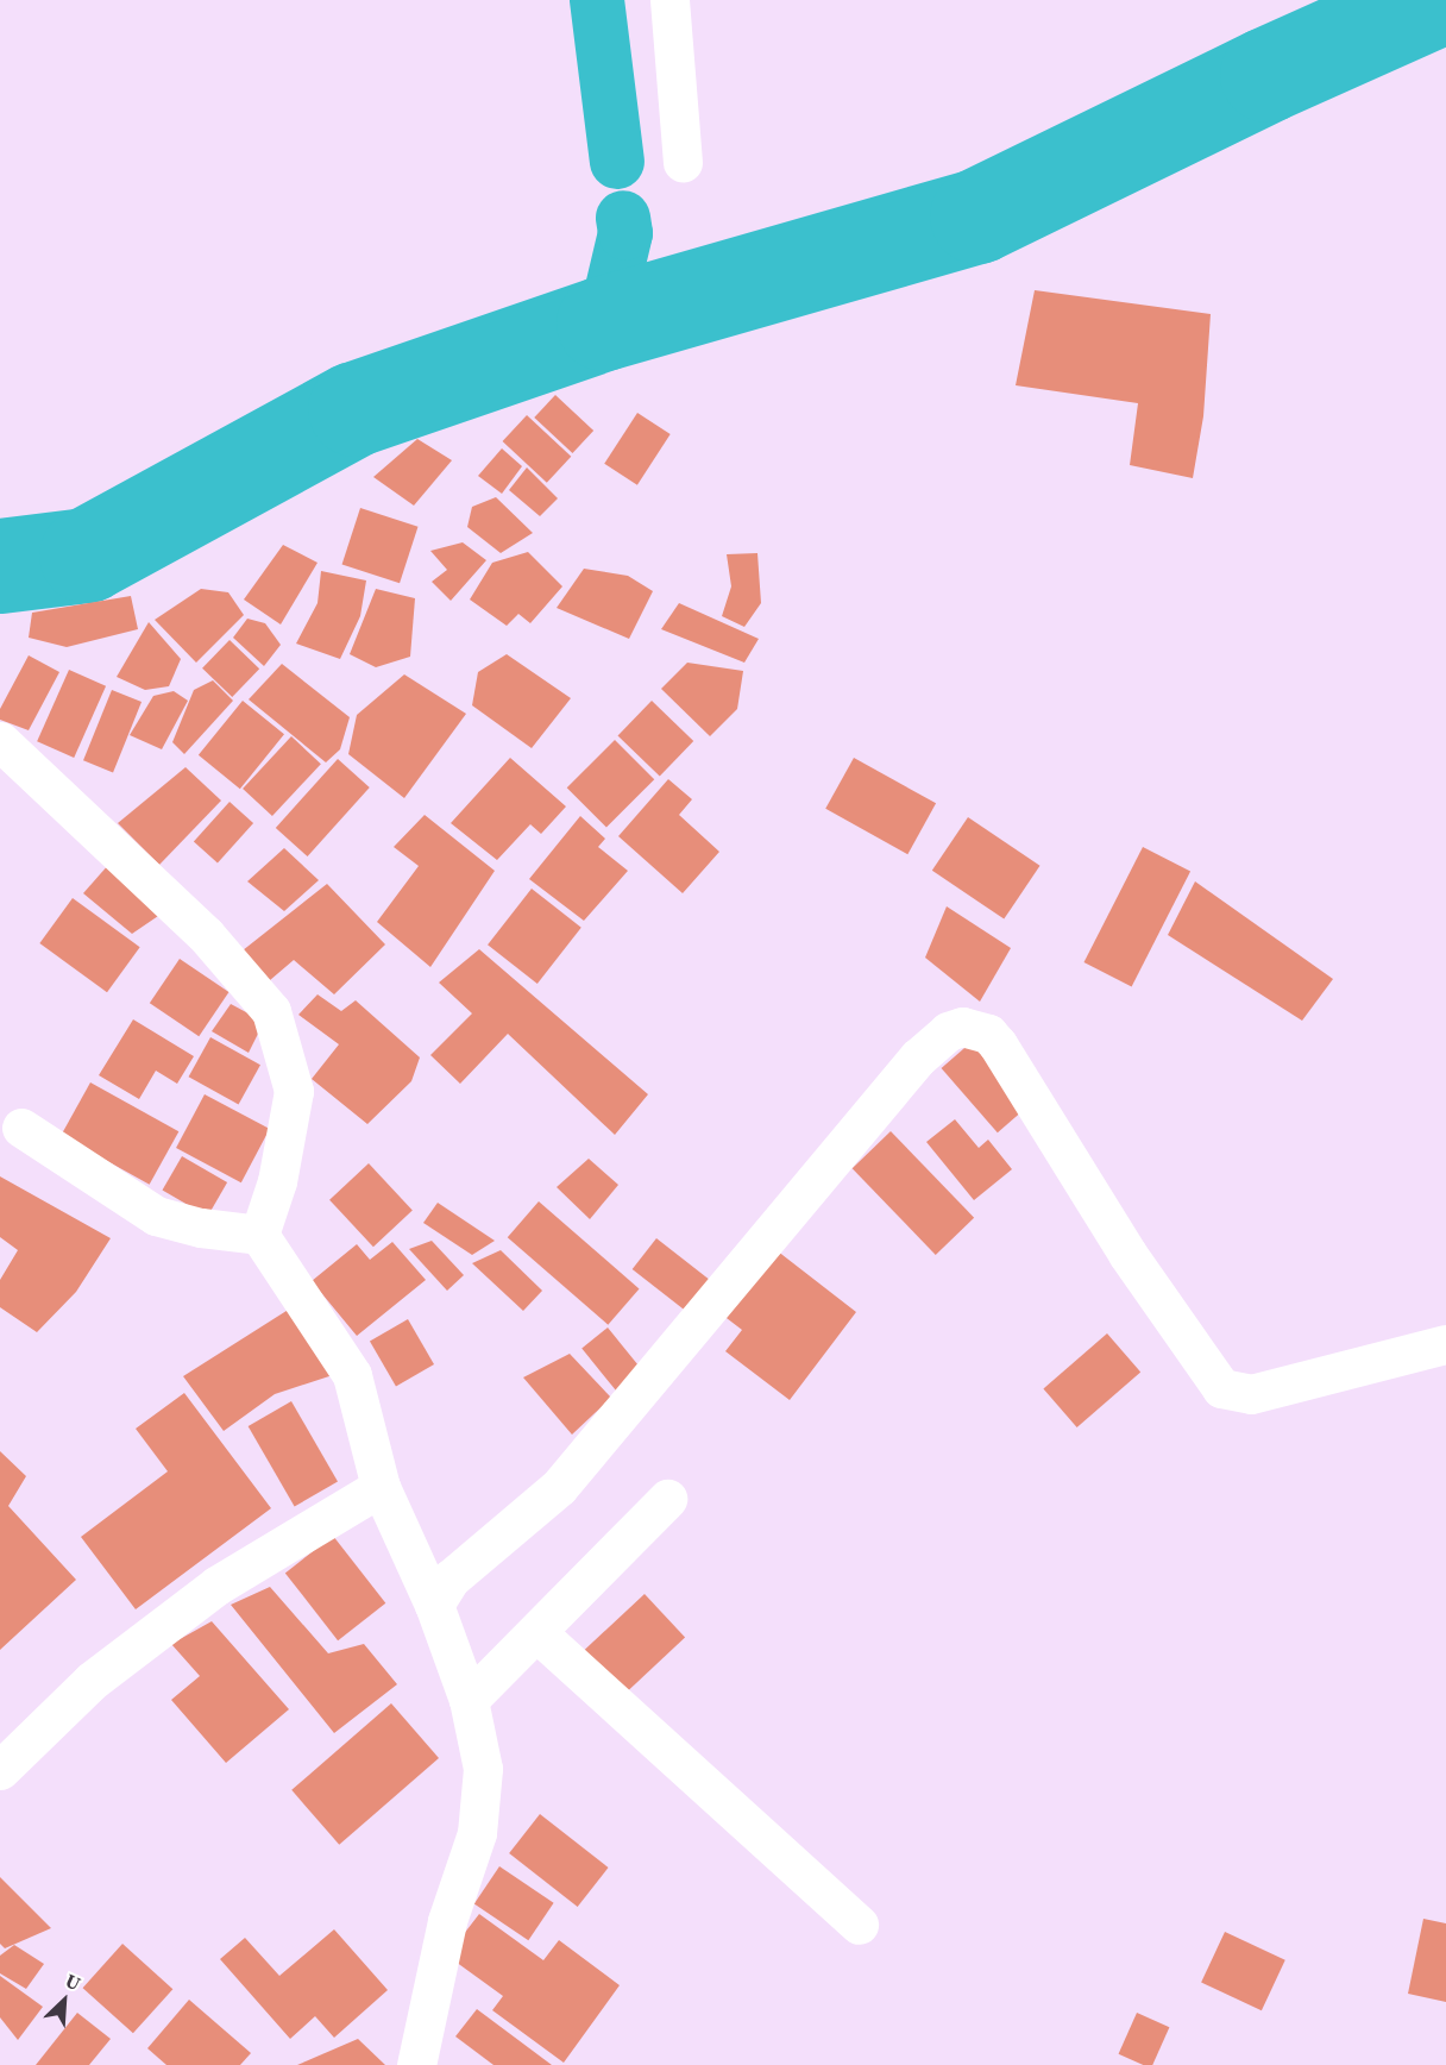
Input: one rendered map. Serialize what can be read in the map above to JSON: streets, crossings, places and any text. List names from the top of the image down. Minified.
{"north":"top right"}
